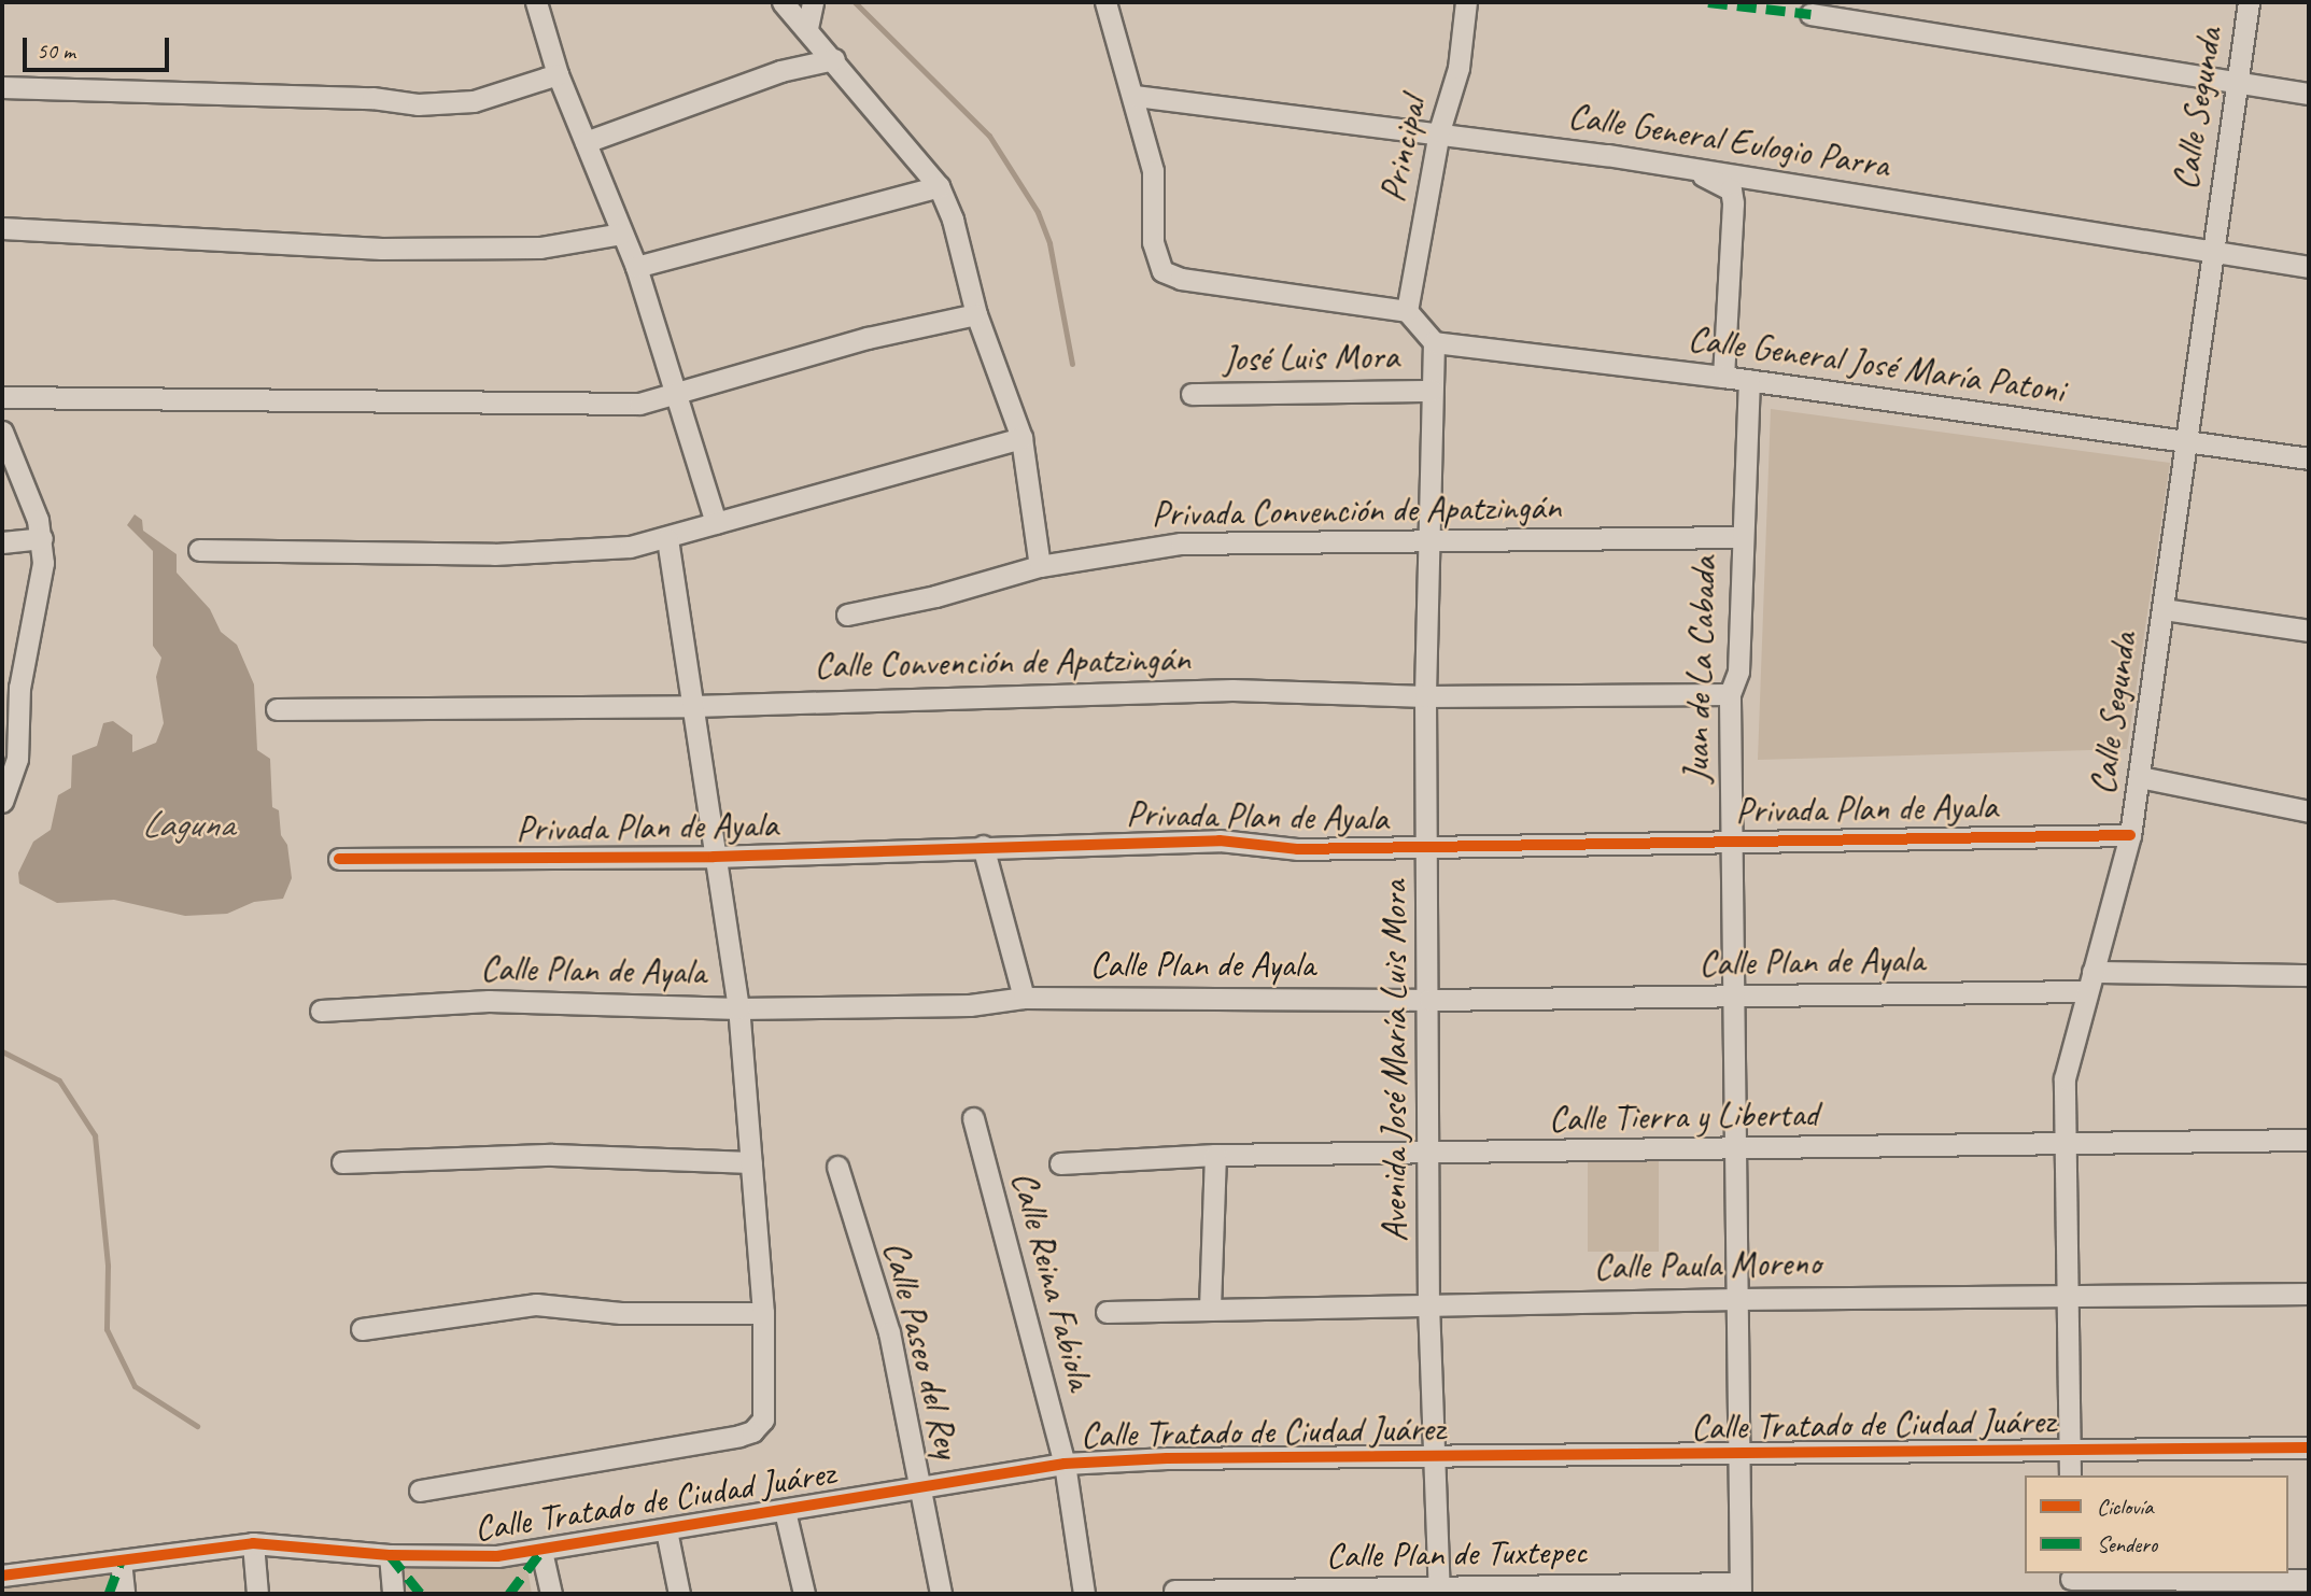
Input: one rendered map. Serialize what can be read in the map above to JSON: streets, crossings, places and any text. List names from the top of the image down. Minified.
{"streets":{"street":["Calle Segunda","Calle General Eulogio Parra","Principal","José Luis Mora","Calle General José María Patoni","Privada Convención de Apatzingán","Calle Convención de Apatzingán","Juan de La Cabada","Privada Plan de Ayala","Calle Plan de Ayala","Avenida José María Luis Mora","Calle Tierra y Libertad","Calle Paula Moreno","Calle Reina Fabiola","Calle Paseo del Rey","Calle Tratado de Ciudad Juárez","Calle Plan de Tuxtepec"]},"crossings":[["Calle Segunda","Calle General Eulogio Parra"],["Calle Segunda","Calle General José María Patoni"],["Calle Segunda","Privada Plan de Ayala"],["Calle Segunda","Calle Plan de Ayala"],["Calle Segunda","Calle Tierra y Libertad"],["Calle Segunda","Calle Paula Moreno"],["Calle Segunda","Calle Tratado de Ciudad Juárez"],["Calle General Eulogio Parra","Principal"],["José Luis Mora","Avenida José María Luis Mora"],["Calle General José María Patoni","Juan de La Cabada"],["Calle General José María Patoni","Avenida José María Luis Mora"],["Privada Convención de Apatzingán","Juan de La Cabada"],["Privada Convención de Apatzingán","Avenida José María Luis Mora"],["Calle Convención de Apatzingán","Juan de La Cabada"],["Calle Convención de Apatzingán","Avenida José María Luis Mora"],["Juan de La Cabada","Privada Plan de Ayala"],["Juan de La Cabada","Calle Plan de Ayala"],["Juan de La Cabada","Calle Tierra y Libertad"],["Juan de La Cabada","Calle Paula Moreno"],["Juan de La Cabada","Calle Tratado de Ciudad Juárez"],["Juan de La Cabada","Calle Plan de Tuxtepec"],["Privada Plan de Ayala","Avenida José María Luis Mora"],["Calle Plan de Ayala","Avenida José María Luis Mora"],["Avenida José María Luis Mora","Calle Tierra y Libertad"],["Avenida José María Luis Mora","Calle Paula Moreno"],["Avenida José María Luis Mora","Calle Tratado de Ciudad Juárez"],["Avenida José María Luis Mora","Calle Plan de Tuxtepec"],["Calle Reina Fabiola","Calle Tratado de Ciudad Juárez"],["Calle Paseo del Rey","Calle Tratado de Ciudad Juárez"]],"water":["Laguna"],"legend":["Ciclovía","Sendero"],"scale_bar":"50 m"}
